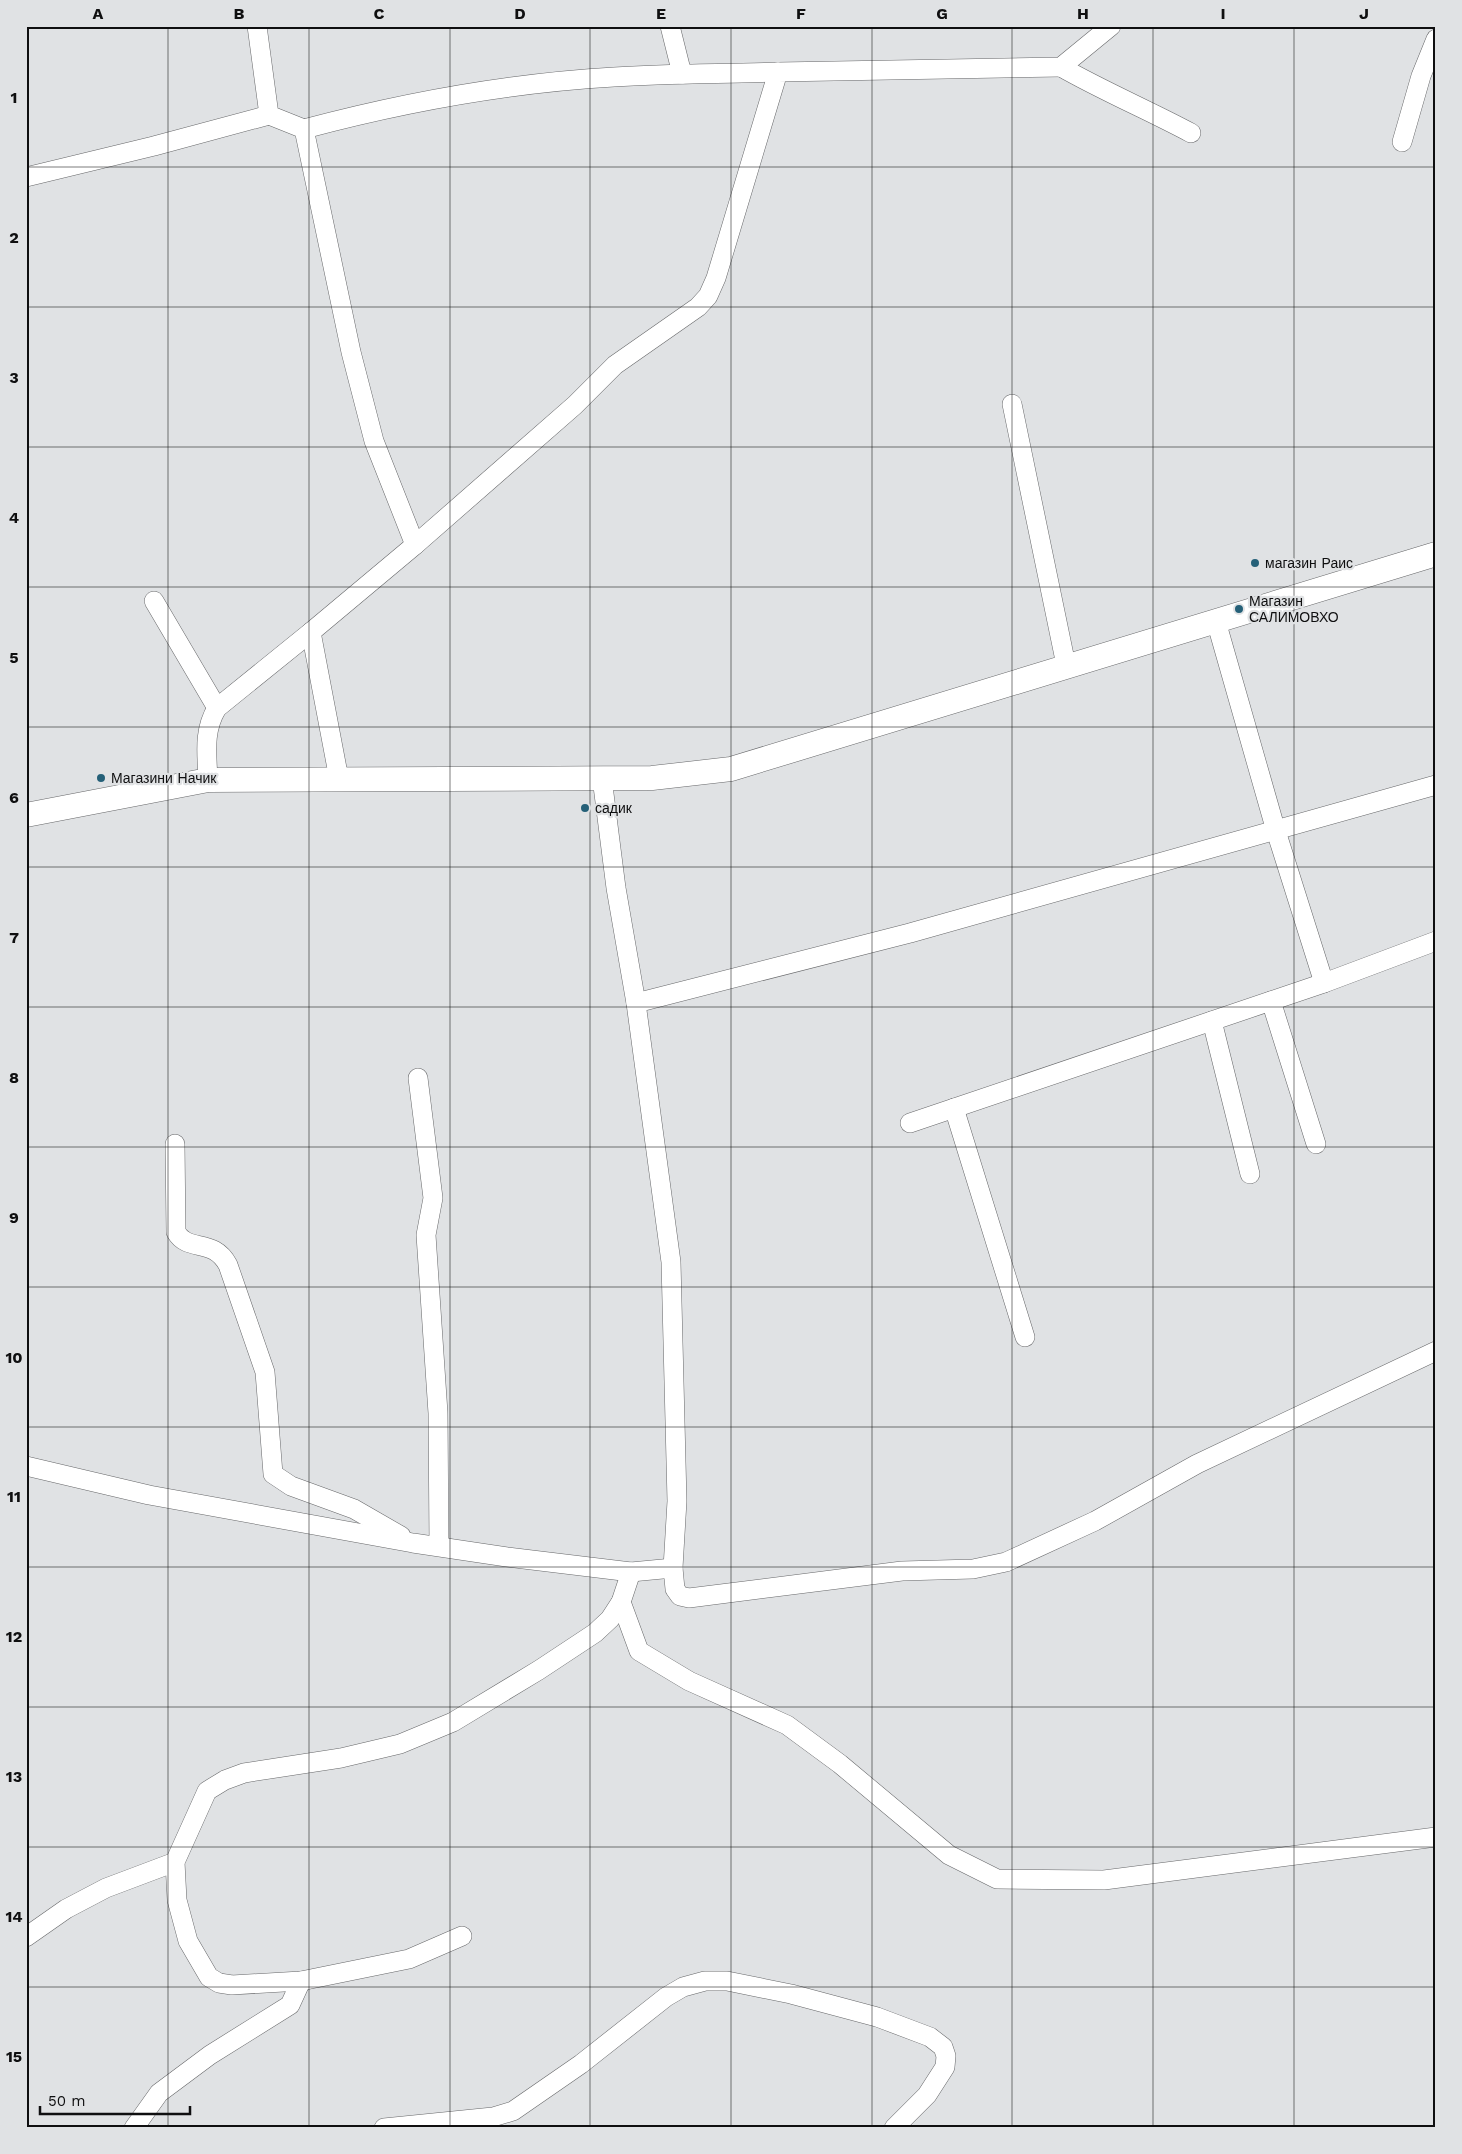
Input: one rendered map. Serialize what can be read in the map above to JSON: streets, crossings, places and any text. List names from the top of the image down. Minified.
{"places":["магазин Раис","Магазин САЛИМОВХО","Магазини Начик","садик"],"scale_bar":"50 m","grid":{"columns":["A","B","C","D","E","F","G","H","I","J"],"rows":["1","2","3","4","5","6","7","8","9","10","11","12","13","14","15"]}}
